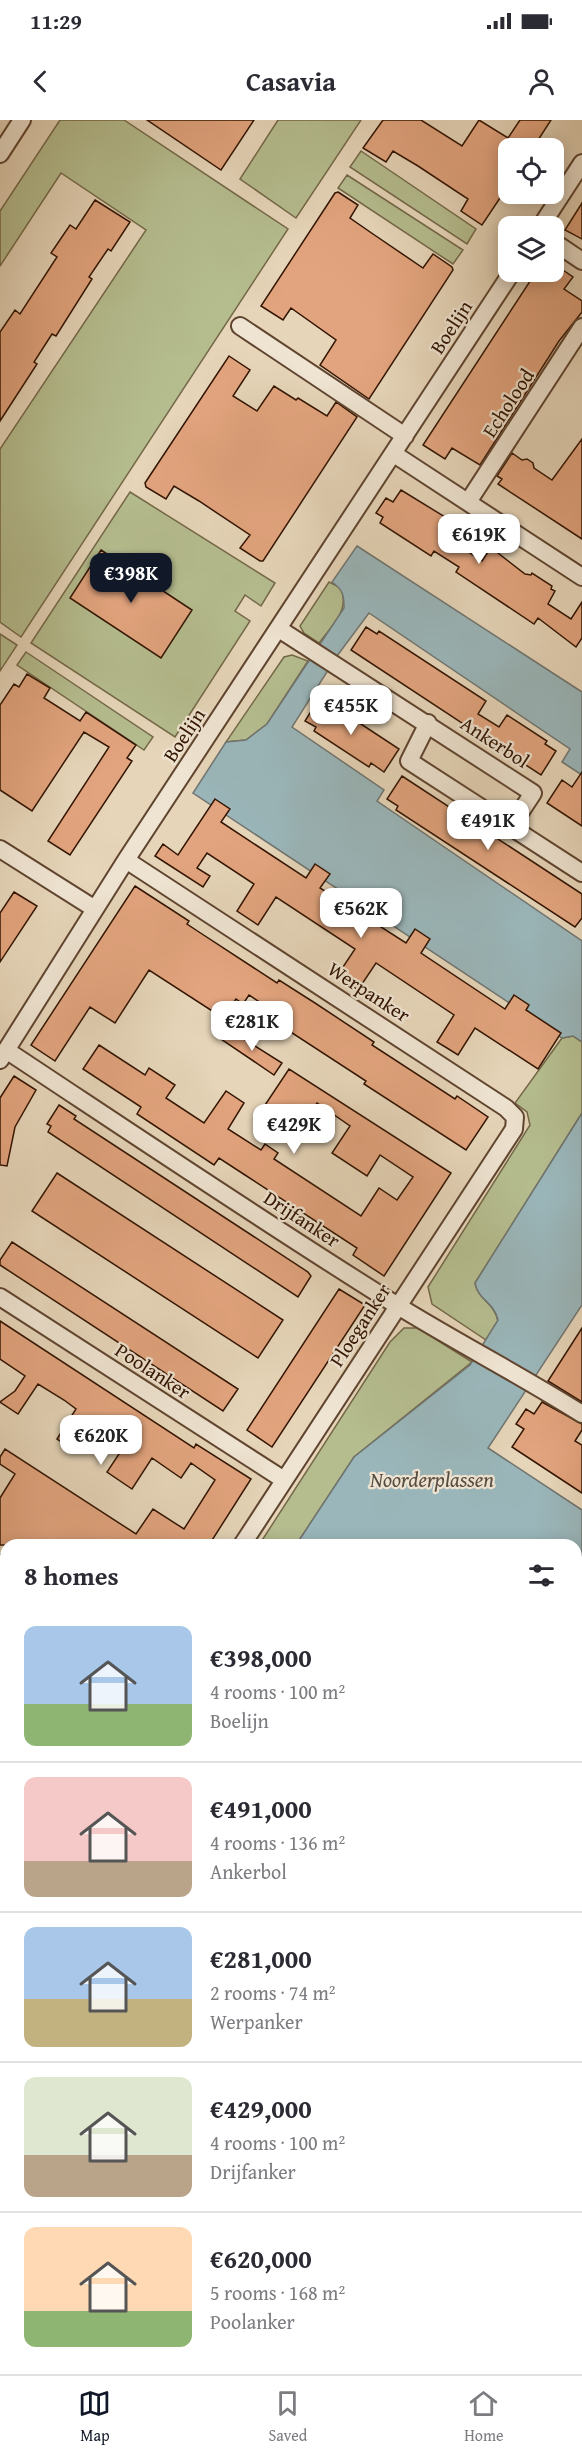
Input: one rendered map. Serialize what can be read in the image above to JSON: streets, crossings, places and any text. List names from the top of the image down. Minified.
{"streets":{"street":["Boelijn","Echolood","Ankerbol","Werpanker","Drijfanker","Ploeganker","Poolanker"]},"crossings":[["Boelijn","Ankerbol"],["Boelijn","Werpanker"],["Boelijn","Drijfanker"],["Werpanker","Ploeganker"],["Drijfanker","Ploeganker"],["Ploeganker","Poolanker"]],"water":["Noorderplassen"],"page":{"status":"11:29","header":"Casavia","price":["€619K","€398K","€455K","€491K","€562K","€281K","€429K","€620K"],"heading":"8 homes","list":[{"name":"€398,000","note":"4 rooms · 100 m² · Boelijn"},{"name":"€491,000","note":"4 rooms · 136 m² · Ankerbol"},{"name":"€281,000","note":"2 rooms · 74 m² · Werpanker"},{"name":"€429,000","note":"4 rooms · 100 m² · Drijfanker"},{"name":"€620,000","note":"5 rooms · 168 m² · Poolanker"}],"tabs":["Map","Saved","Home"]}}
